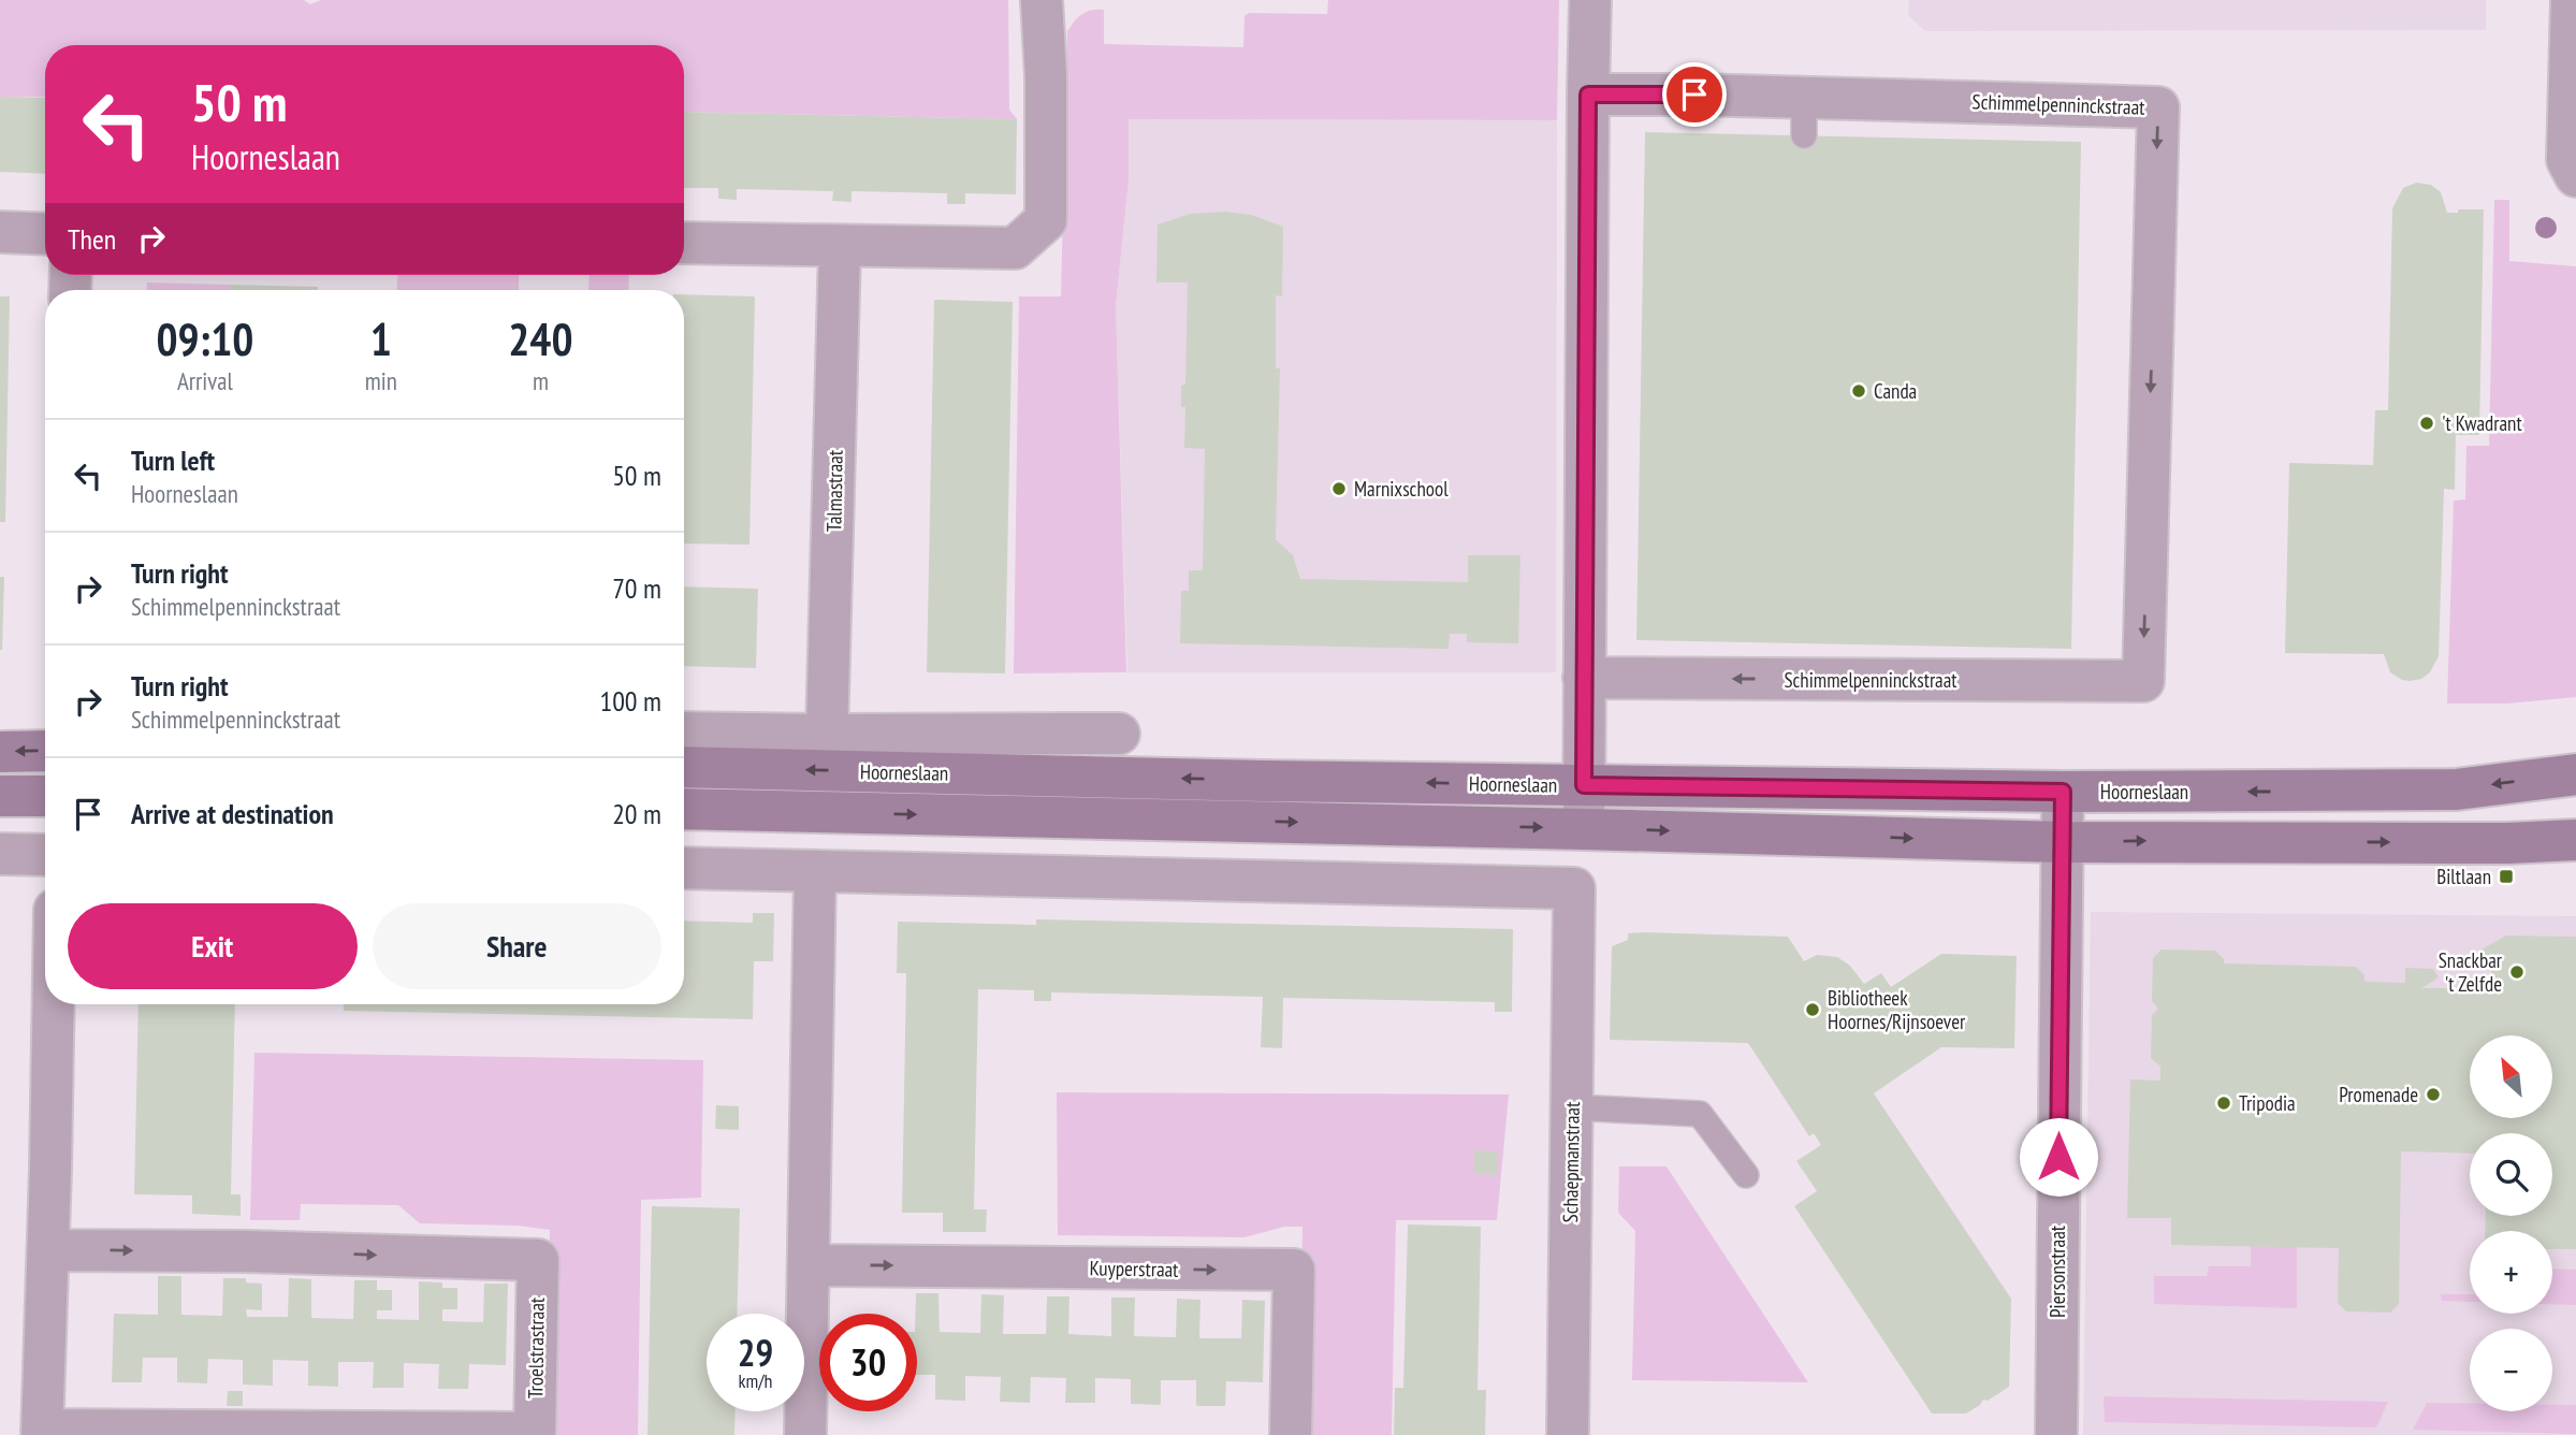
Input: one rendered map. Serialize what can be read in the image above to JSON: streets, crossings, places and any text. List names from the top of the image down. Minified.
{"streets":{"street":["Schimmelpenninckstraat","Talmastraat","Hoorneslaan","Schaepmanstraat","Kuyperstraat","Piersonstraat","Troelstrastraat"]},"crossings":[["Talmastraat","Hoorneslaan"],["Hoorneslaan","Piersonstraat"]],"places":{"other":["Canda","'t Kwadrant","Marnixschool","Snackbar 't Zelfde","Bibliotheek Hoornes/Rijnsoever","Promenade","Tripodia"],"transit":["Biltlaan"]},"north":"top left","page":{"turn":["50 m","Hoorneslaan"],"then":"Then","eta":["09:10","Arrival","1","min","240","m"],"list":[{"name":"Turn left","note":"Hoorneslaan","value":"50 m"},{"name":"Turn right","note":"Schimmelpenninckstraat","value":"70 m"},{"name":"Turn right","note":"Schimmelpenninckstraat","value":"100 m"},{"name":"Arrive at destination","value":"20 m"}],"buttons":["Exit","Share"],"map_buttons":["+","−"],"speed":"29 km/h","limit":"30"}}
